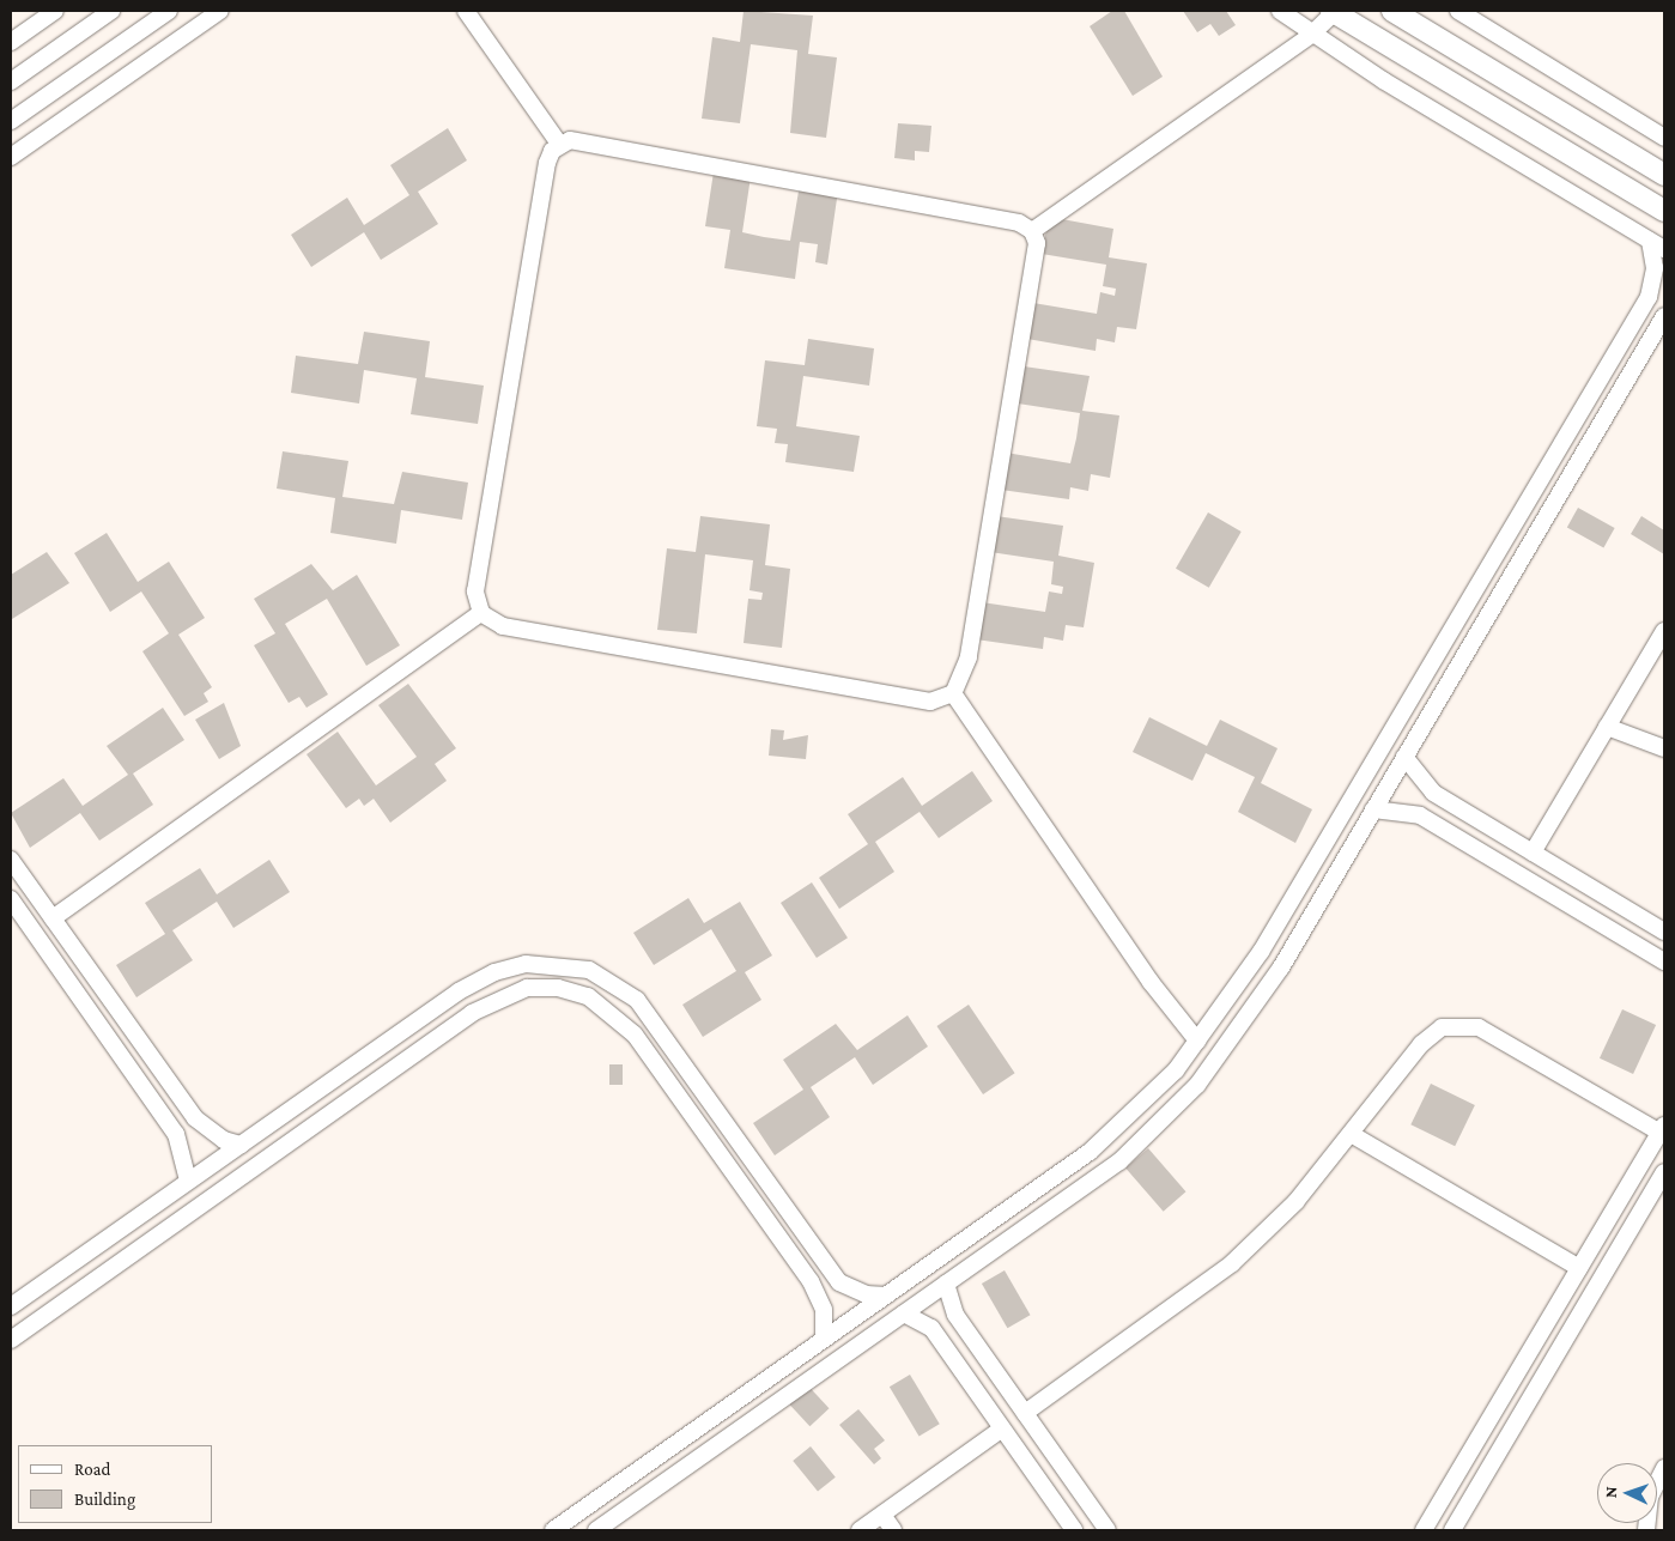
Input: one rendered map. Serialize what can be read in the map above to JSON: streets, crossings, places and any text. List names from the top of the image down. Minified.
{"legend":["Road","Building"],"north":"left"}
